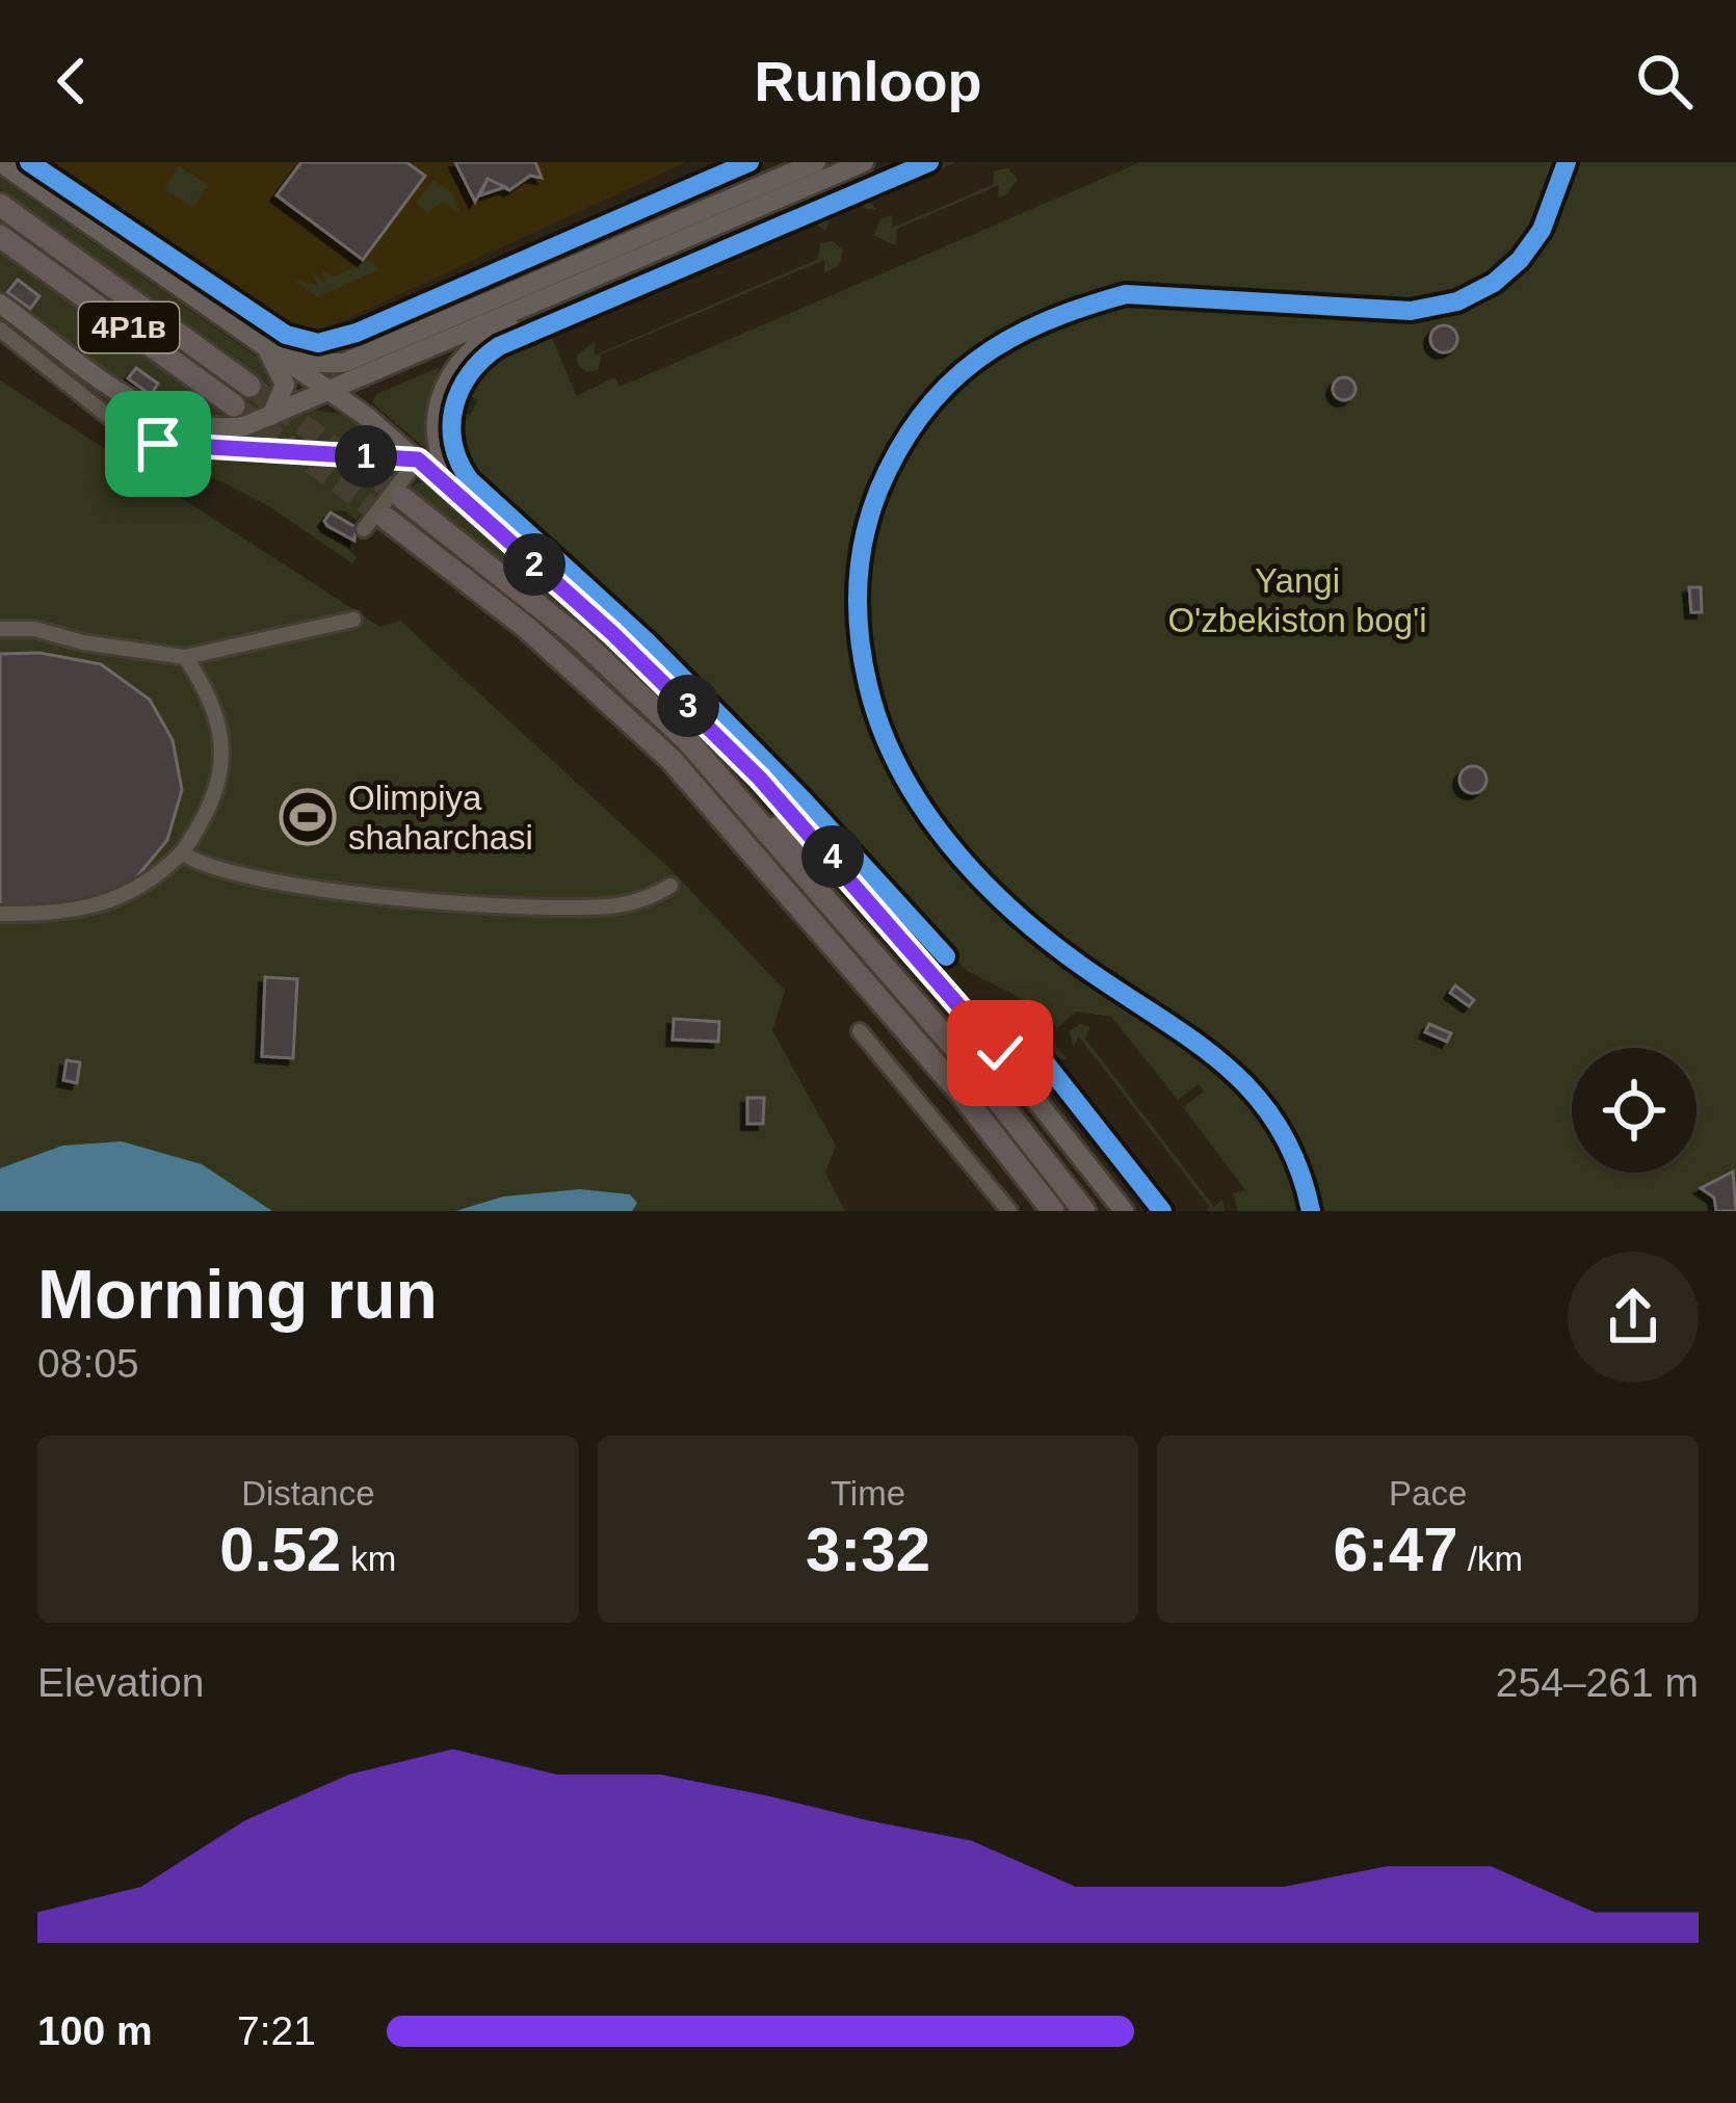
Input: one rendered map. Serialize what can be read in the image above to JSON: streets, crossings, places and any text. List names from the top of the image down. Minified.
{"streets":{"highway":["4Р1в"]},"parks":["Yangi O'zbekiston bog'i"],"places":{"sports":["Olimpiya shaharchasi"]},"page":{"header":"Runloop","pins":["1","2","3","4"],"heading":["Morning run","08:05"],"stats":[["Distance","0.52 km"],["Time","3:32"],["Pace","6:47 /km"]],"chart":["Elevation","254–261 m"],"list":[{"name":"100 m","note":"7:21"}]}}
